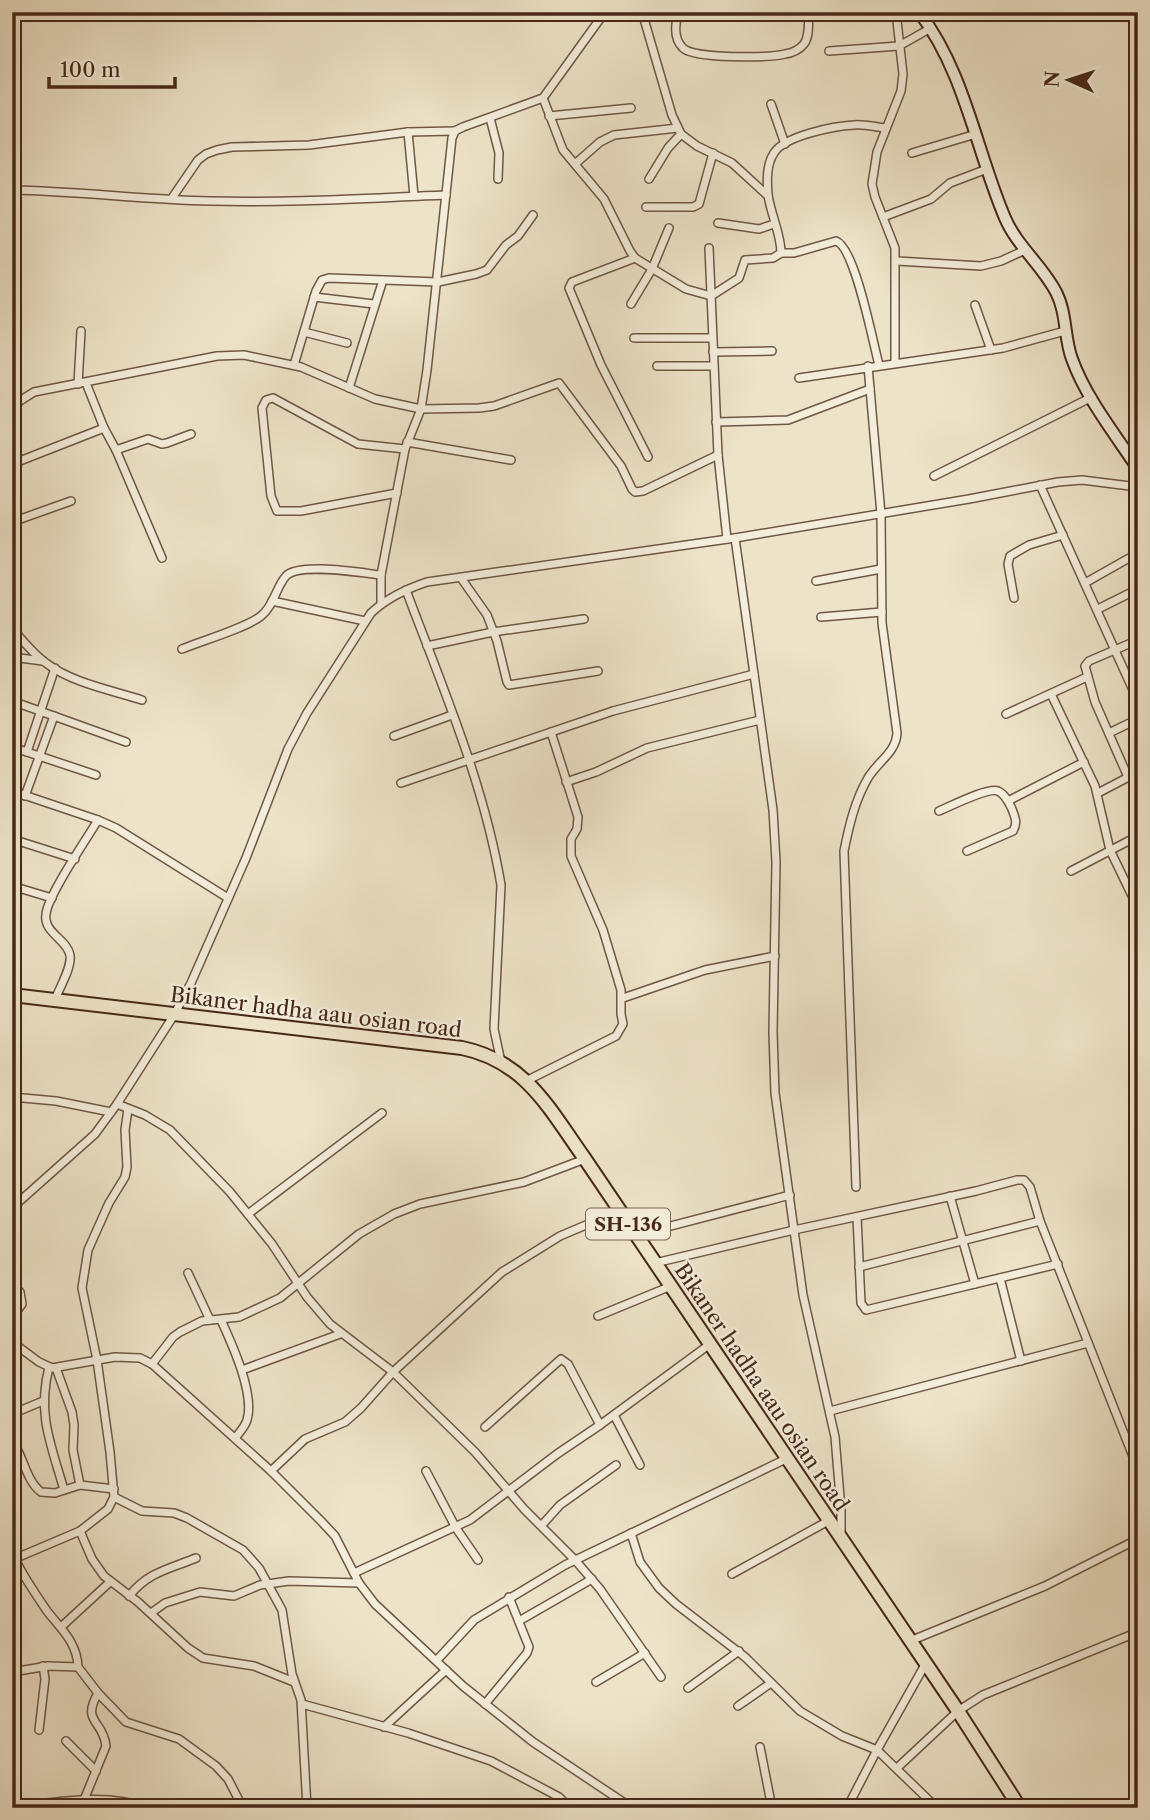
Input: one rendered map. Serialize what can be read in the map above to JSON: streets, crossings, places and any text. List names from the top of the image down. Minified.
{"streets":{"main road":["Bikaner hadha aau osian road","SH-136"]},"scale_bar":"100 m","north":"left"}
